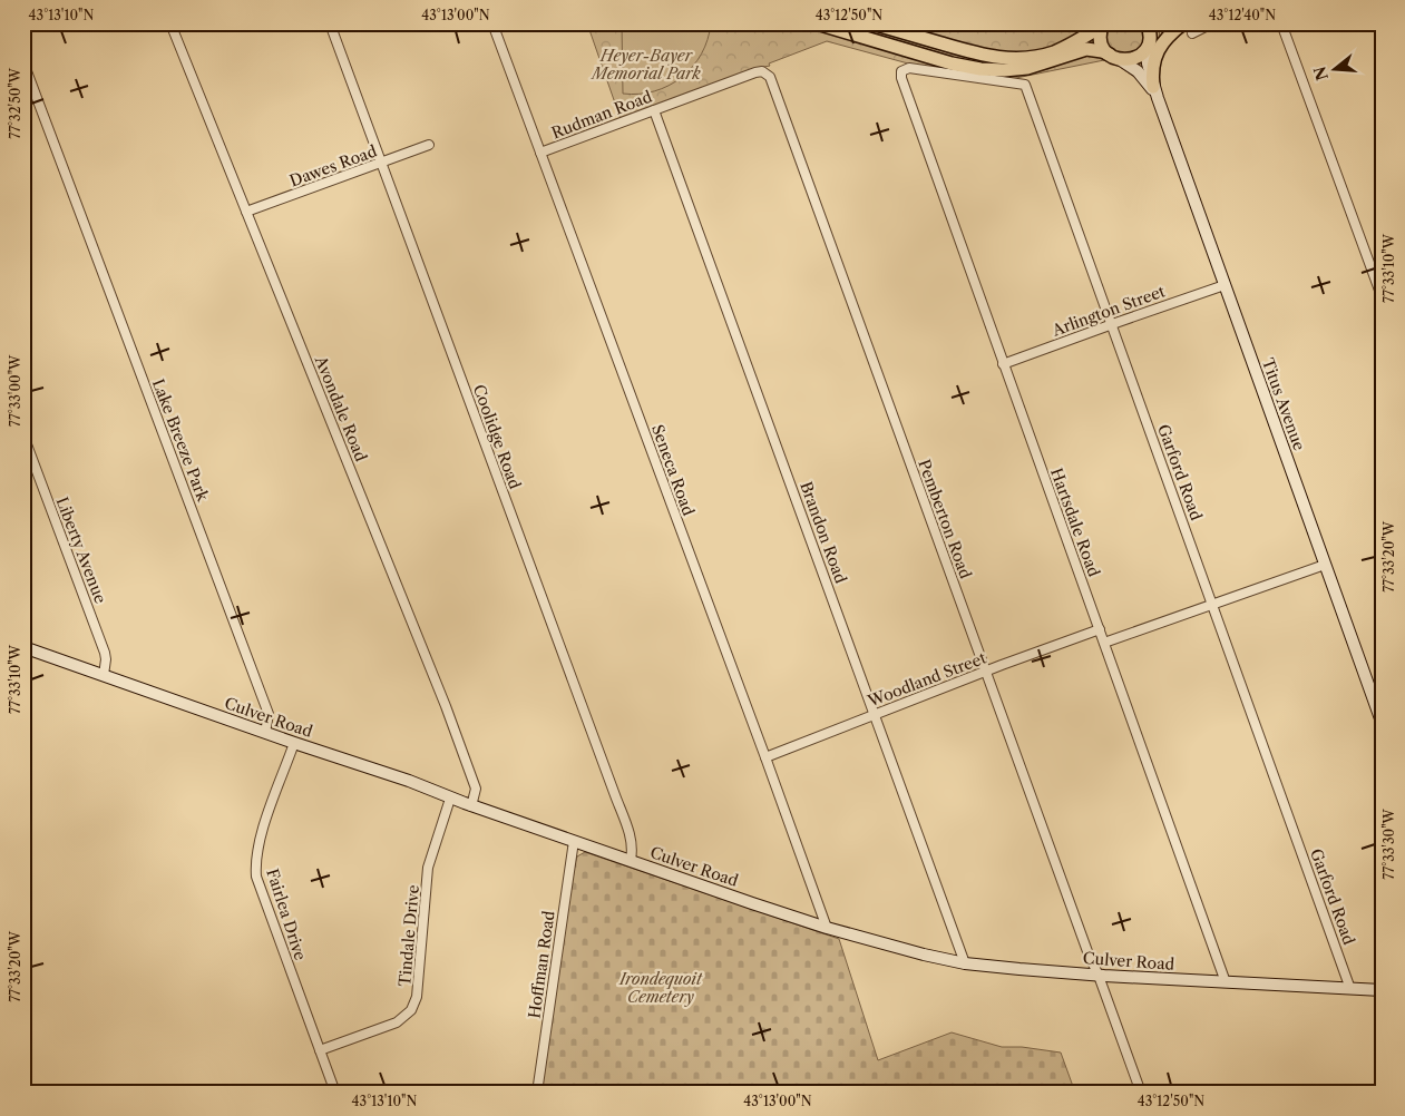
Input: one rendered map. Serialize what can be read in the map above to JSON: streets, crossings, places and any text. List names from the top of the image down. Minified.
{"streets":{"main road":["Titus Avenue","Culver Road"],"street":["Rudman Road","Dawes Road","Arlington Street","Avondale Road","Coolidge Road","Lake Breeze Park","Seneca Road","Garford Road","Pemberton Road","Hartsdale Road","Brandon Road","Liberty Avenue","Woodland Street","Fairlea Drive","Tindale Drive","Hoffman Road"]},"crossings":[["Rudman Road","Seneca Road"],["Rudman Road","Pemberton Road"],["Rudman Road","Brandon Road"],["Dawes Road","Avondale Road"],["Dawes Road","Coolidge Road"],["Arlington Street","Titus Avenue"],["Arlington Street","Garford Road"],["Arlington Street","Hartsdale Road"],["Avondale Road","Culver Road"],["Coolidge Road","Culver Road"],["Lake Breeze Park","Culver Road"],["Seneca Road","Woodland Street"],["Seneca Road","Culver Road"],["Garford Road","Hartsdale Road"],["Garford Road","Culver Road"],["Pemberton Road","Woodland Street"],["Pemberton Road","Culver Road"],["Hartsdale Road","Woodland Street"],["Hartsdale Road","Culver Road"],["Brandon Road","Woodland Street"],["Brandon Road","Culver Road"],["Liberty Avenue","Culver Road"],["Culver Road","Fairlea Drive"],["Culver Road","Tindale Drive"],["Culver Road","Hoffman Road"],["Fairlea Drive","Tindale Drive"]],"parks":["Heyer-Bayer Memorial Park","Irondequoit Cemetery"],"north":"left","coordinates":["43°13'10\"N","43°13'00\"N","43°12'50\"N","43°12'40\"N","77°32'50\"W","77°33'10\"W","77°33'00\"W","77°33'20\"W","77°33'30\"W"]}
